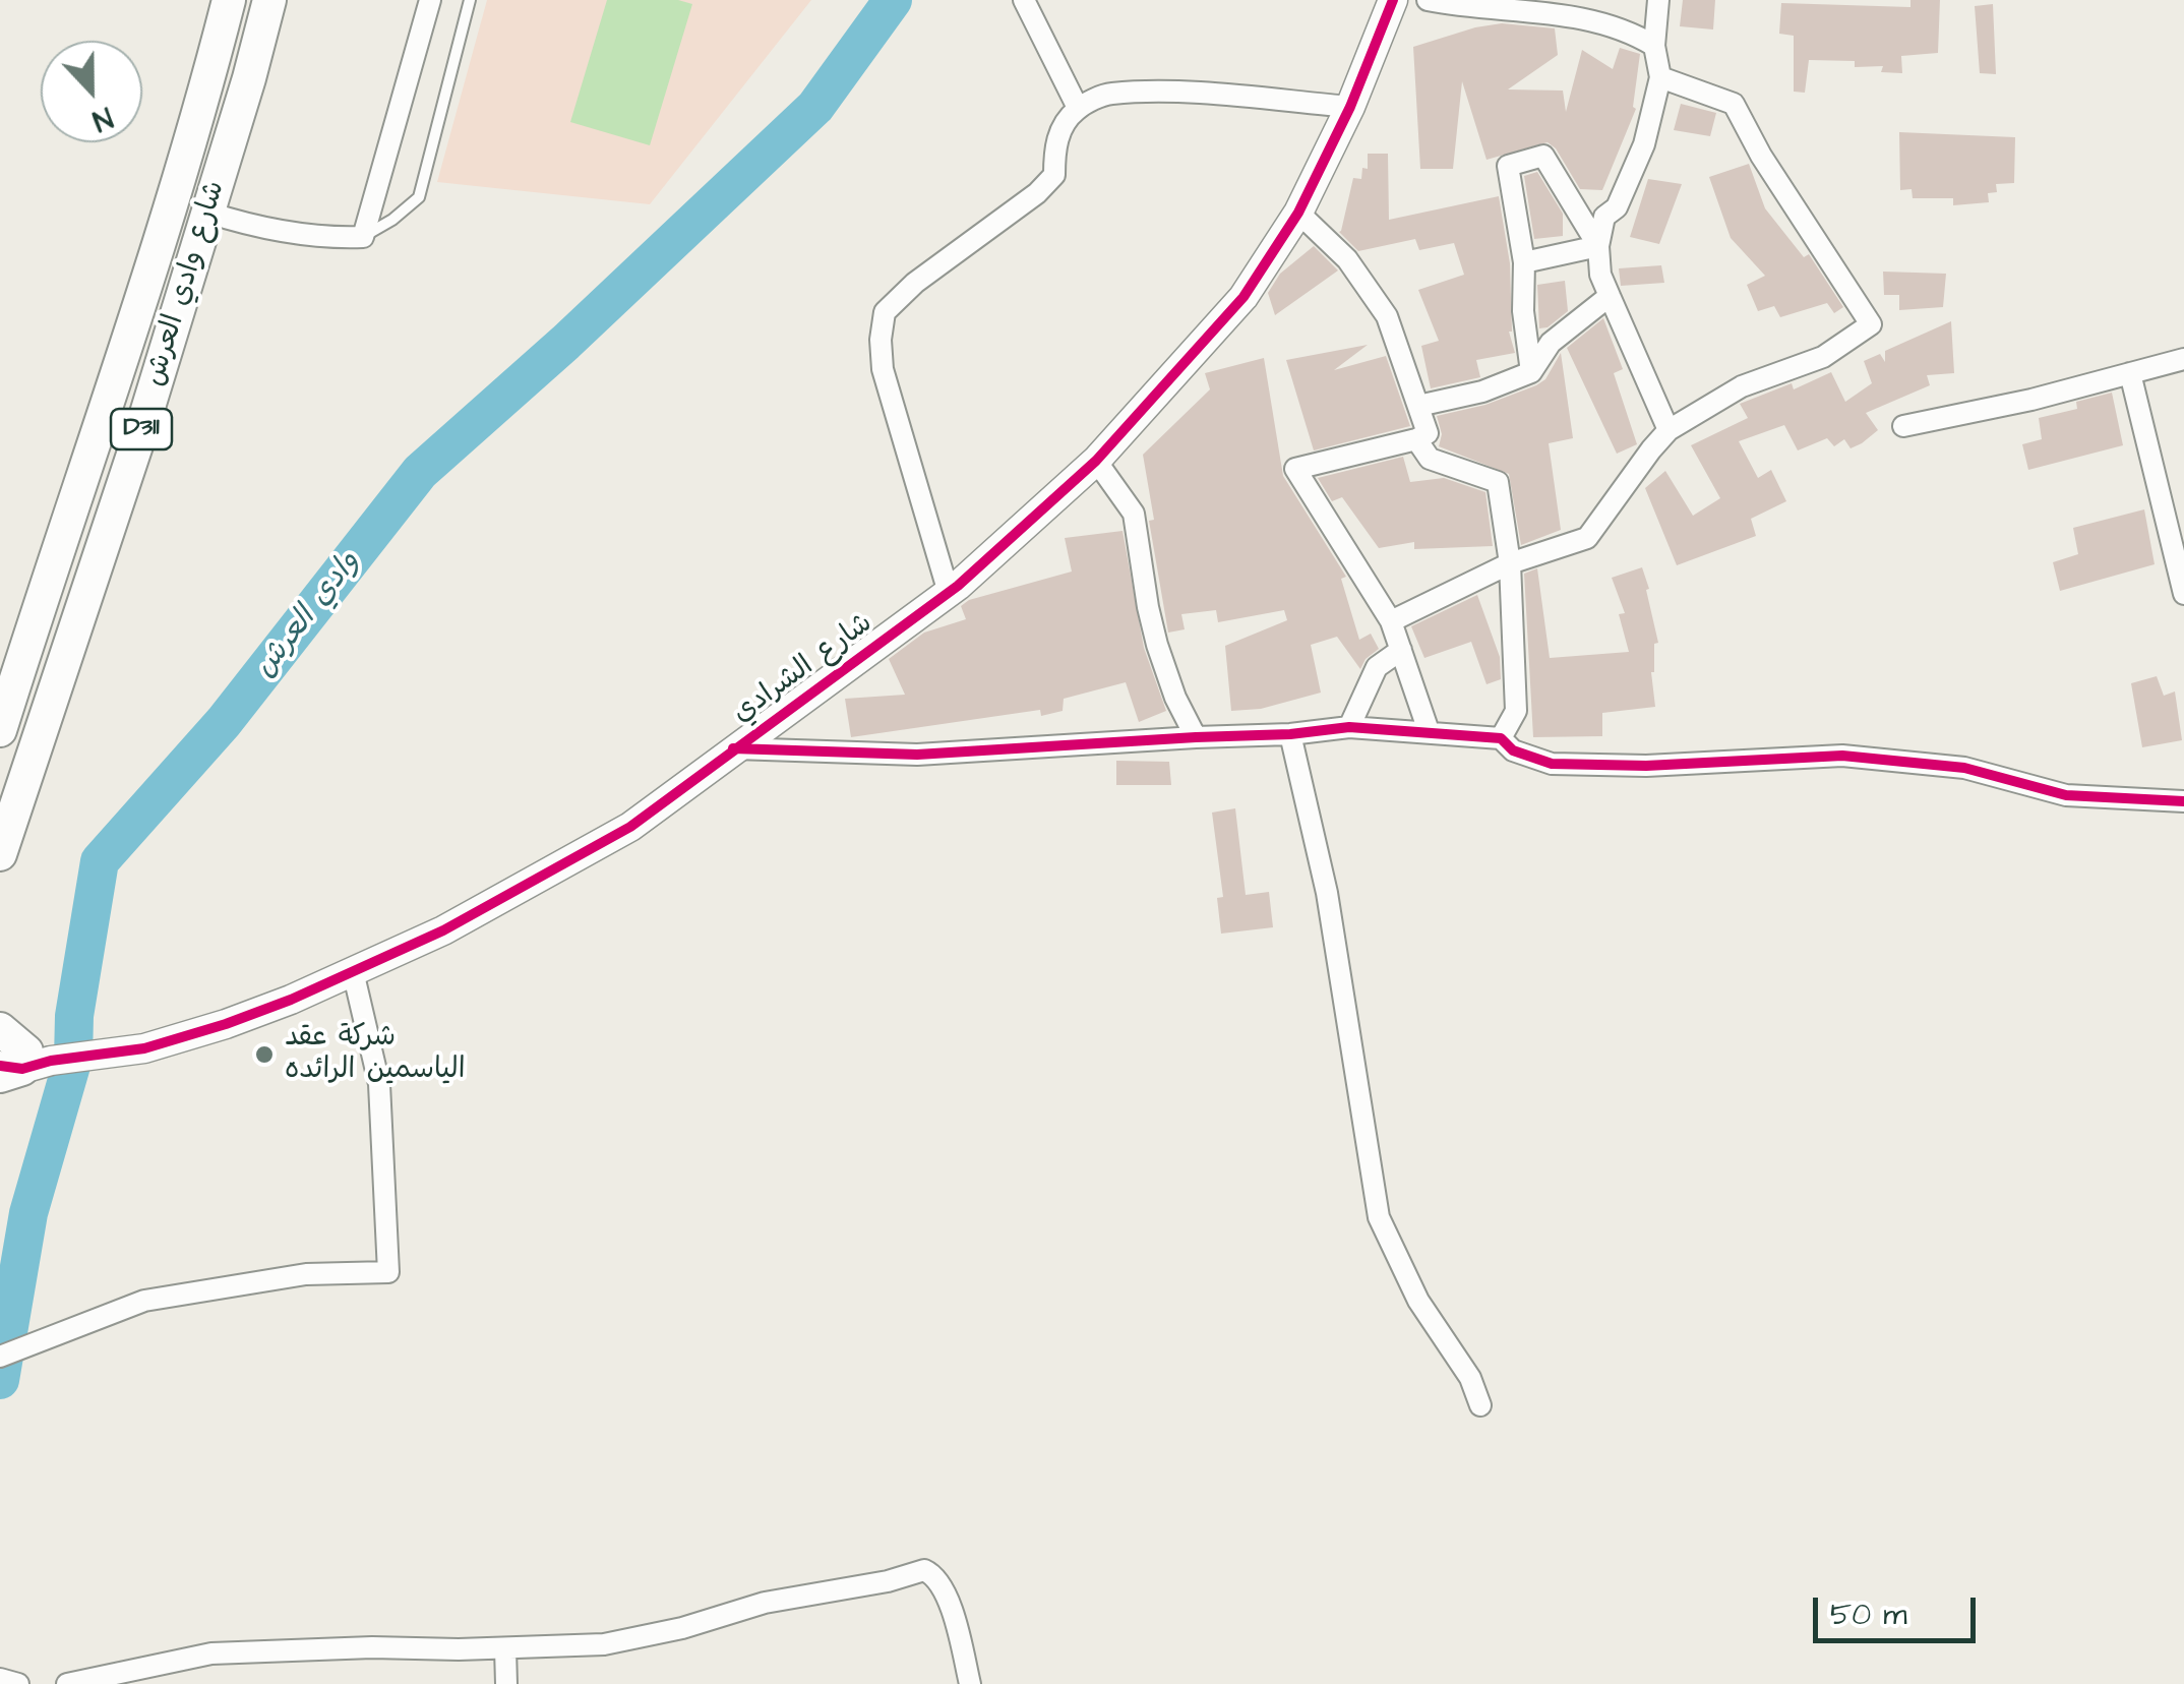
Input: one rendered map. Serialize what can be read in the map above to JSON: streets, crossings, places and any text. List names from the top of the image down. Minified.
{"streets":{"main road":["شارع وادي العرش","D311"],"street":["شارع الشرادي"]},"water":["وادي العرش"],"places":["شرکة عقد الیاسمین الرائدہ"],"scale_bar":"50 m","north":"bottom"}
